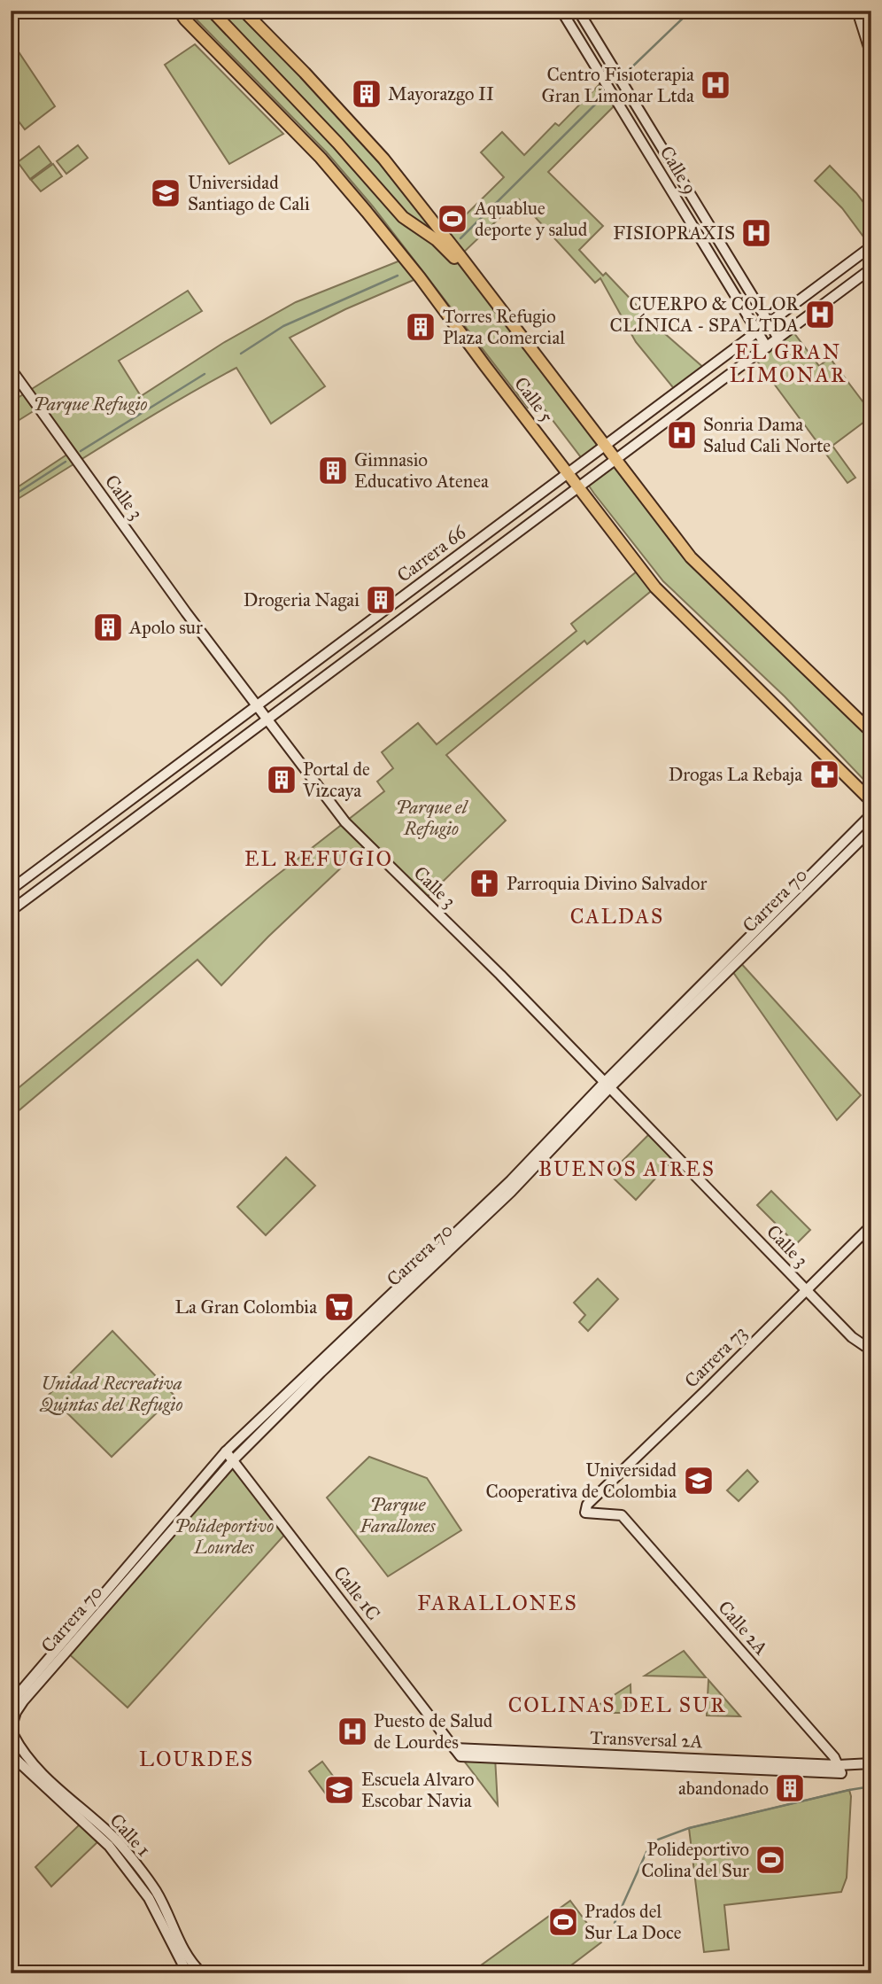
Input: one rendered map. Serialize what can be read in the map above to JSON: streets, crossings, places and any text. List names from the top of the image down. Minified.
{"streets":{"main road":["Calle 5"],"street":["Calle 9","Calle 3","Carrera 66","Carrera 70","Carrera 73","Calle 1C","Calle 2A","Transversal 2A","Calle 1"]},"crossings":[["Calle 9","Carrera 66"],["Calle 5","Carrera 66"],["Calle 3","Carrera 66"],["Calle 3","Carrera 70"],["Calle 3","Carrera 73"],["Carrera 70","Calle 1C"],["Carrera 73","Calle 2A"],["Calle 1C","Transversal 2A"],["Calle 2A","Transversal 2A"]],"districts":["EL GRAN LIMONAR","EL REFUGIO","CALDAS","BUENOS AIRES","FARALLONES","COLINAS DEL SUR","LOURDES"],"parks":["Parque Refugio","Parque el Refugio","Unidad Recreativa Quintas del Refugio","Parque Farallones","Polideportivo Lourdes"],"places":{"hospital":["Centro Fisioterapia Gran Limonar Ltda","FISIOPRAXIS","CUERPO & COLOR CLÍNICA - SPA LTDA","Sonria Dama Salud Cali Norte","Puesto de Salud de Lourdes"],"building":["Mayorazgo II","Torres Refugio Plaza Comercial","Gimnasio Educativo Atenea","Drogeria Nagai","Apolo sur","Portal de Vizcaya","abandonado"],"school or university":["Universidad Santiago de Cali","Universidad Cooperativa de Colombia","Escuela Alvaro Escobar Navia"],"sports":["Aquablue deporte y salud","Polideportivo Colina del Sur","Prados del Sur La Doce"],"pharmacy":["Drogas La Rebaja"],"church":["Parroquia Divino Salvador"],"supermarket":["La Gran Colombia"]}}
